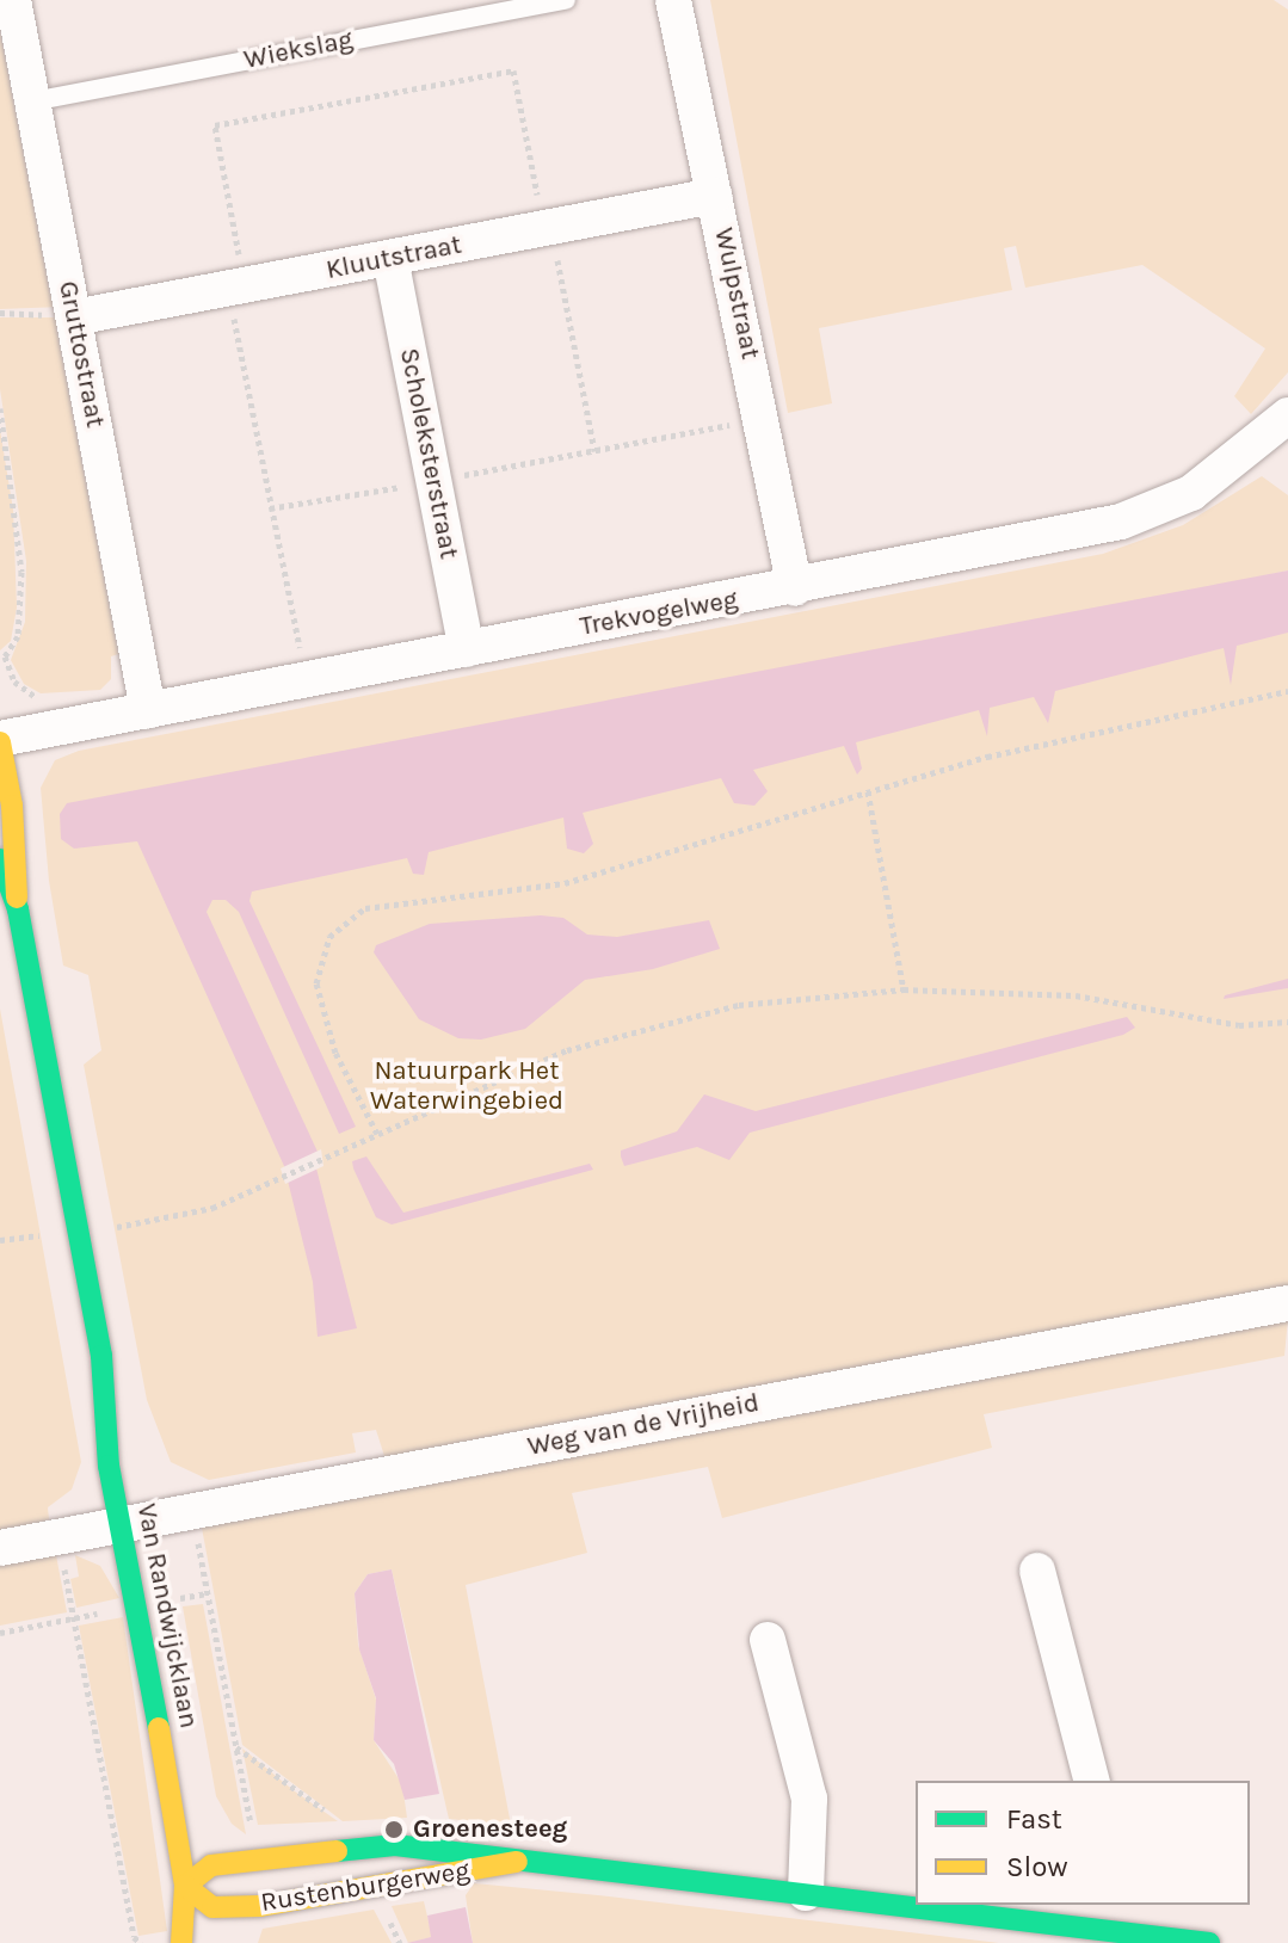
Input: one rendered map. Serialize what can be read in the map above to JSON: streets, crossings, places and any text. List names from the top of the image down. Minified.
{"streets":{"street":["Kluutstraat","Wulpstraat","Gruttostraat","Scholeksterstraat","Trekvogelweg","Weg van de Vrijheid","Van Randwijcklaan","Rustenburgerweg"],"lane":["Wiekslag"]},"crossings":[["Wiekslag","Gruttostraat"],["Kluutstraat","Wulpstraat"],["Kluutstraat","Gruttostraat"],["Kluutstraat","Scholeksterstraat"],["Wulpstraat","Trekvogelweg"],["Gruttostraat","Trekvogelweg"],["Scholeksterstraat","Trekvogelweg"],["Trekvogelweg","Van Randwijcklaan"],["Weg van de Vrijheid","Van Randwijcklaan"]],"parks":["Natuurpark Het Waterwingebied"],"places":["Groenesteeg"],"legend":["Fast","Slow"]}
